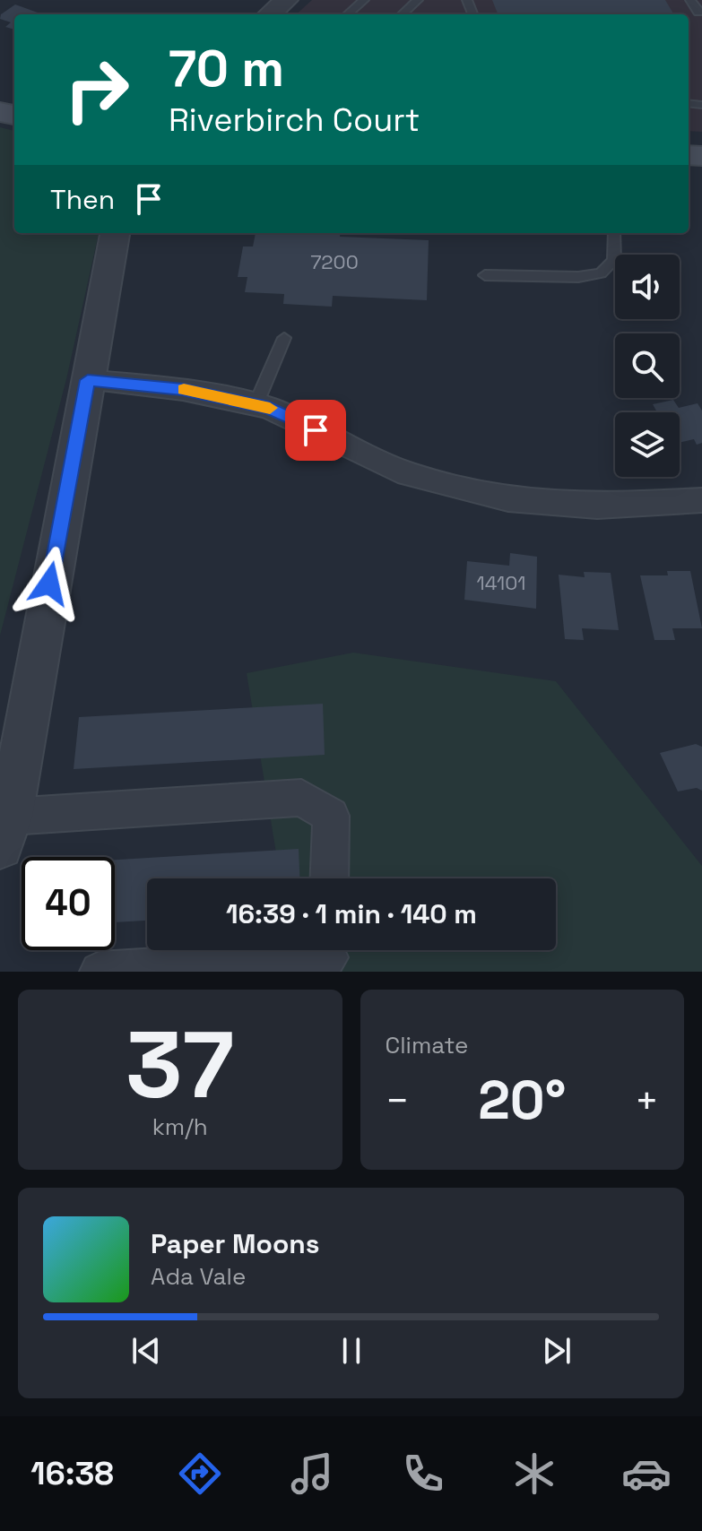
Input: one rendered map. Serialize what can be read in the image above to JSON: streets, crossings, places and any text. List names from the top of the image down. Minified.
{"house_numbers":["7200","14101"],"page":{"turn":["70 m","Riverbirch Court"],"then":"Then","limit":"40","trip":"16:39 · 1 min · 140 m","tile":[["37","km/h"],"Climate"],"heat":["−","20°","+"],"song":["Paper Moons","Ada Vale"],"tabs":"16:38"}}
